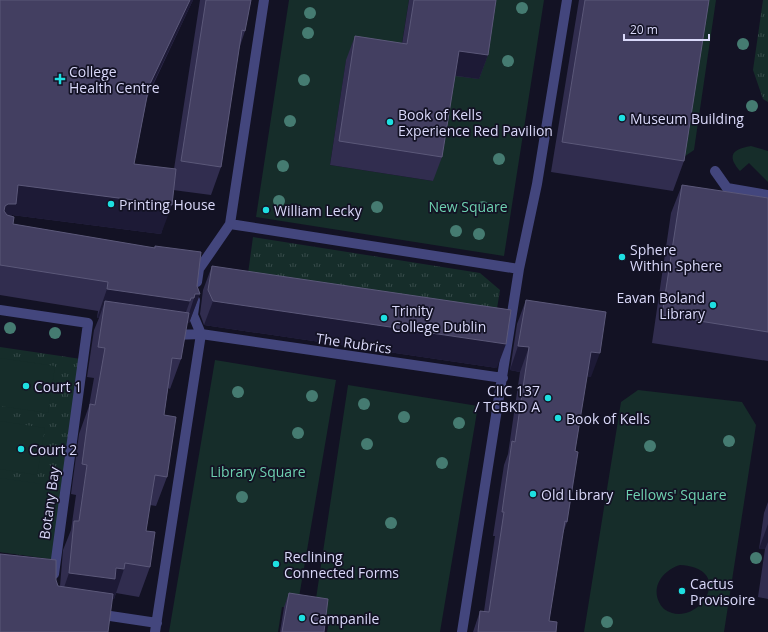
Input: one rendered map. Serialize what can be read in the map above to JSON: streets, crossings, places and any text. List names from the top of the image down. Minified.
{"streets":{"lane":["The Rubrics","Botany Bay"]},"parks":["New Square","Library Square","Fellows' Square"],"places":{"health":["College Health Centre"],"other":["Museum Building","Book of Kells Experience Red Pavilion","Printing House","William Lecky","Sphere Within Sphere","Eavan Boland Library","Trinity College Dublin","Court 1","CIIC 137 / TCBKD A","Book of Kells","Court 2","Old Library","Reclining Connected Forms","Cactus Provisoire","Campanile"]},"scale_bar":"20 m"}
